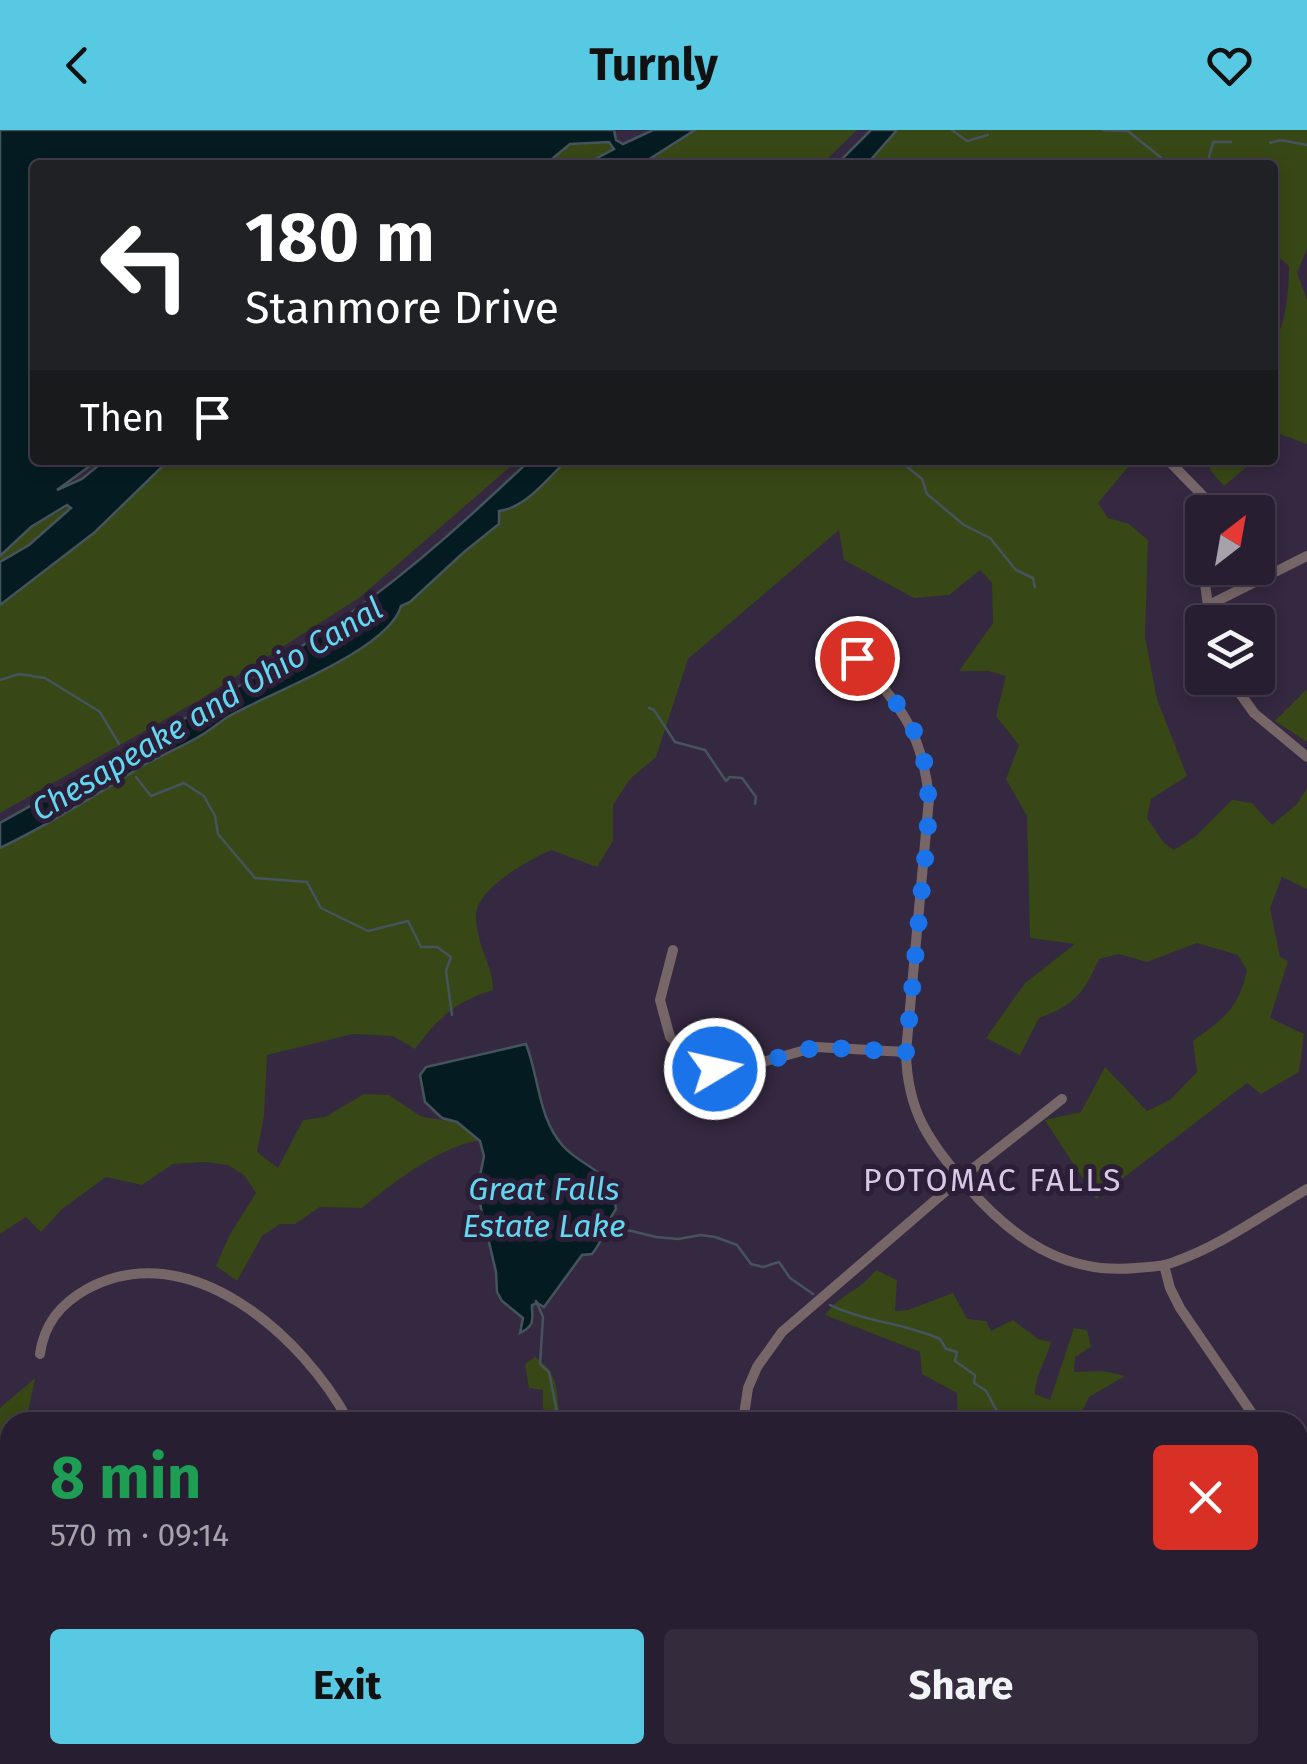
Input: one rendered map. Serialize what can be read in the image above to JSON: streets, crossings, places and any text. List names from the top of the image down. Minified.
{"districts":["POTOMAC FALLS"],"water":["Chesapeake and Ohio Canal","Great Falls Estate Lake"],"north":"top right","page":{"header":"Turnly","turn":["180 m","Stanmore Drive"],"then":"Then","heading":["8 min","570 m · 09:14"],"buttons":["Exit","Share"]}}
